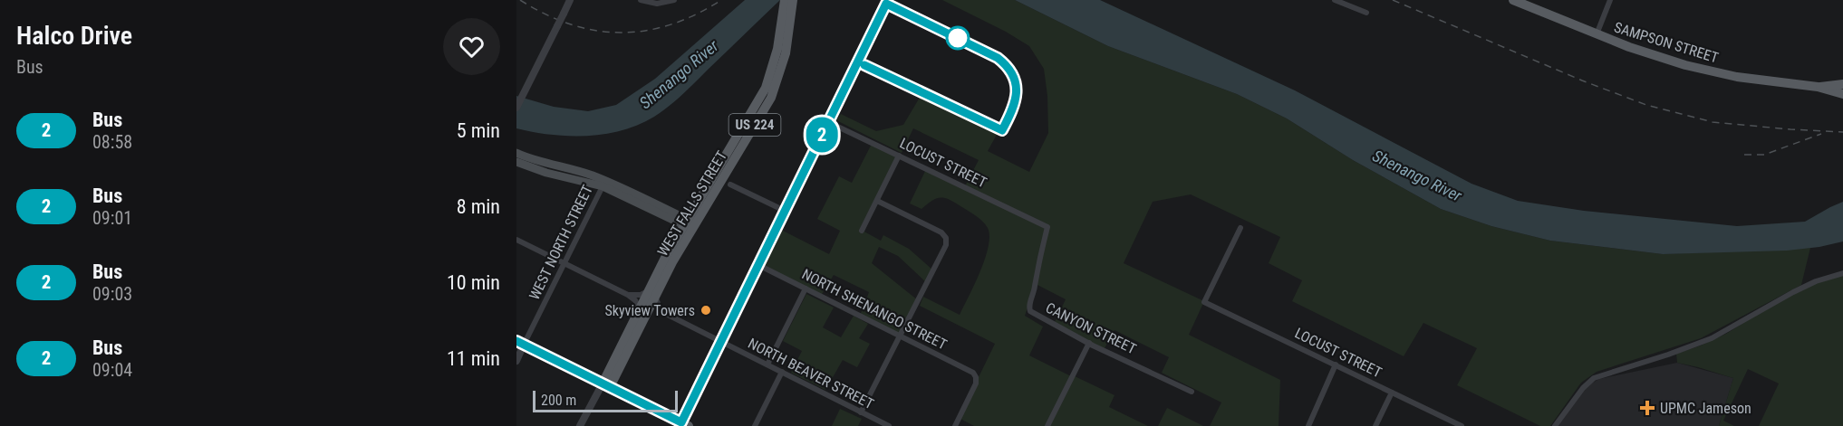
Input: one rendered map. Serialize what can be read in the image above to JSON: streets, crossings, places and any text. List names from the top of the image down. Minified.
{"streets":{"main road":["SAMPSON STREET","US 224","WEST FALLS STREET"],"street":["LOCUST STREET","WEST NORTH STREET","NORTH SHENANGO STREET","CANYON STREET","NORTH BEAVER STREET"]},"crossings":[["LOCUST STREET","CANYON STREET"]],"water":["Shenango River"],"places":{"other":["Skyview Towers"],"health":["UPMC Jameson"]},"lines":["bus line 2"],"scale_bar":"200 m","page":{"heading":["Halco Drive","Bus"],"on_map":"2","list":[{"mark":"2","name":"Bus","note":"08:58","value":"5 min"},{"mark":"2","name":"Bus","note":"09:01","value":"8 min"},{"mark":"2","name":"Bus","note":"09:03","value":"10 min"},{"mark":"2","name":"Bus","note":"09:04","value":"11 min"}],"scale":"200 m"}}
